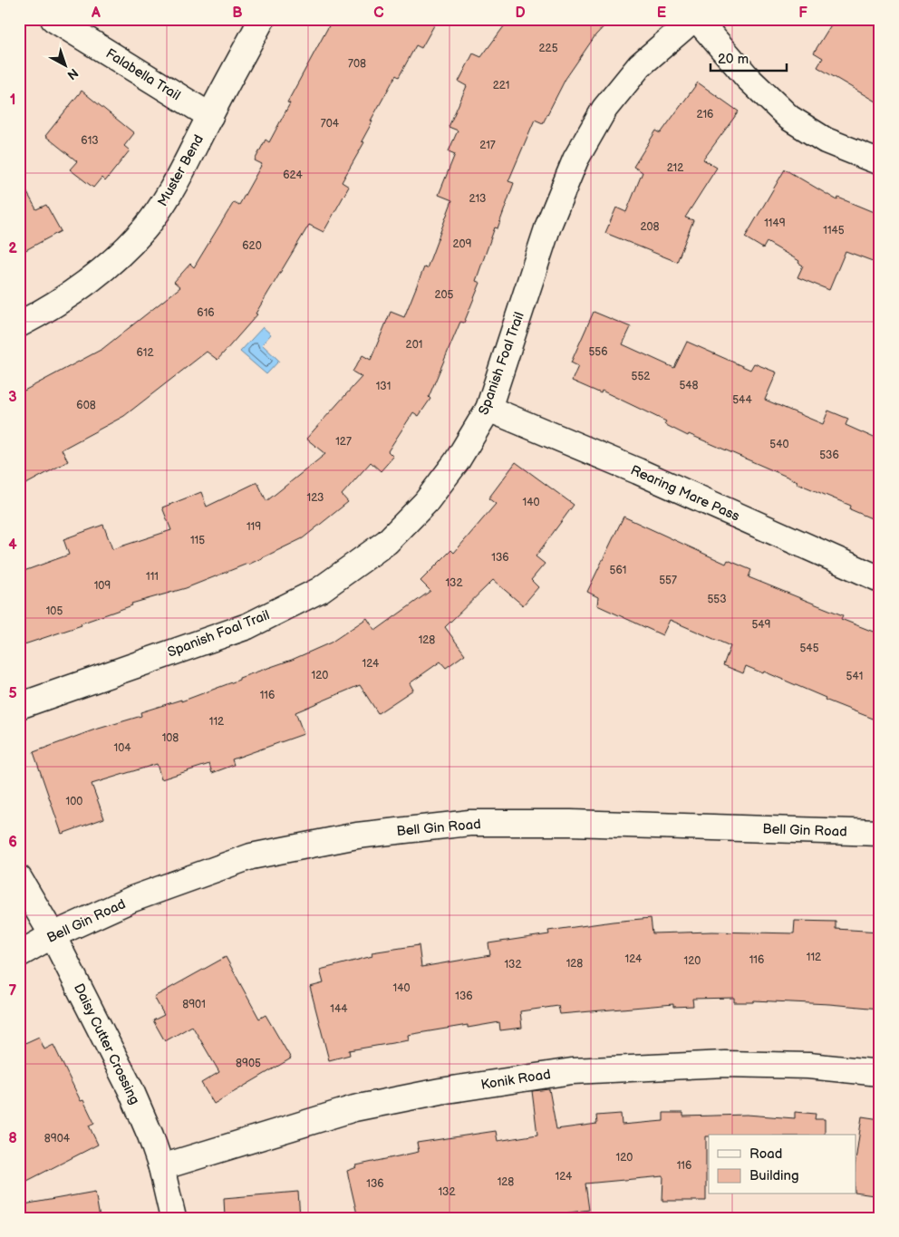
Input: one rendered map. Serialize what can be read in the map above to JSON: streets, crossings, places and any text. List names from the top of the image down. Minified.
{"streets":{"street":["Falabella Trail","Muster Bend","Spanish Foal Trail","Rearing Mare Pass","Bell Gin Road","Daisy Cutter Crossing","Konik Road"]},"crossings":[["Falabella Trail","Muster Bend"],["Spanish Foal Trail","Rearing Mare Pass"],["Bell Gin Road","Daisy Cutter Crossing"],["Daisy Cutter Crossing","Konik Road"]],"house_numbers":["225","708","221","216","704","613","217","212","624","213","1149","208","1145","209","620","205","616","201","556","612","552","548","131","544","608","127","540","536","123","140","119","115","136","561","111","557","132","109","553","105","549","128","545","124","120","541","116","112","108","104","100","112","124","116","120","128","132","140","136","8901","144","8905","8904","120","116","124","128","136","132"],"legend":["Road","Building"],"scale_bar":"20 m","north":"bottom right","grid":{"columns":["A","B","C","D","E","F"],"rows":["1","2","3","4","5","6","7","8"]}}
